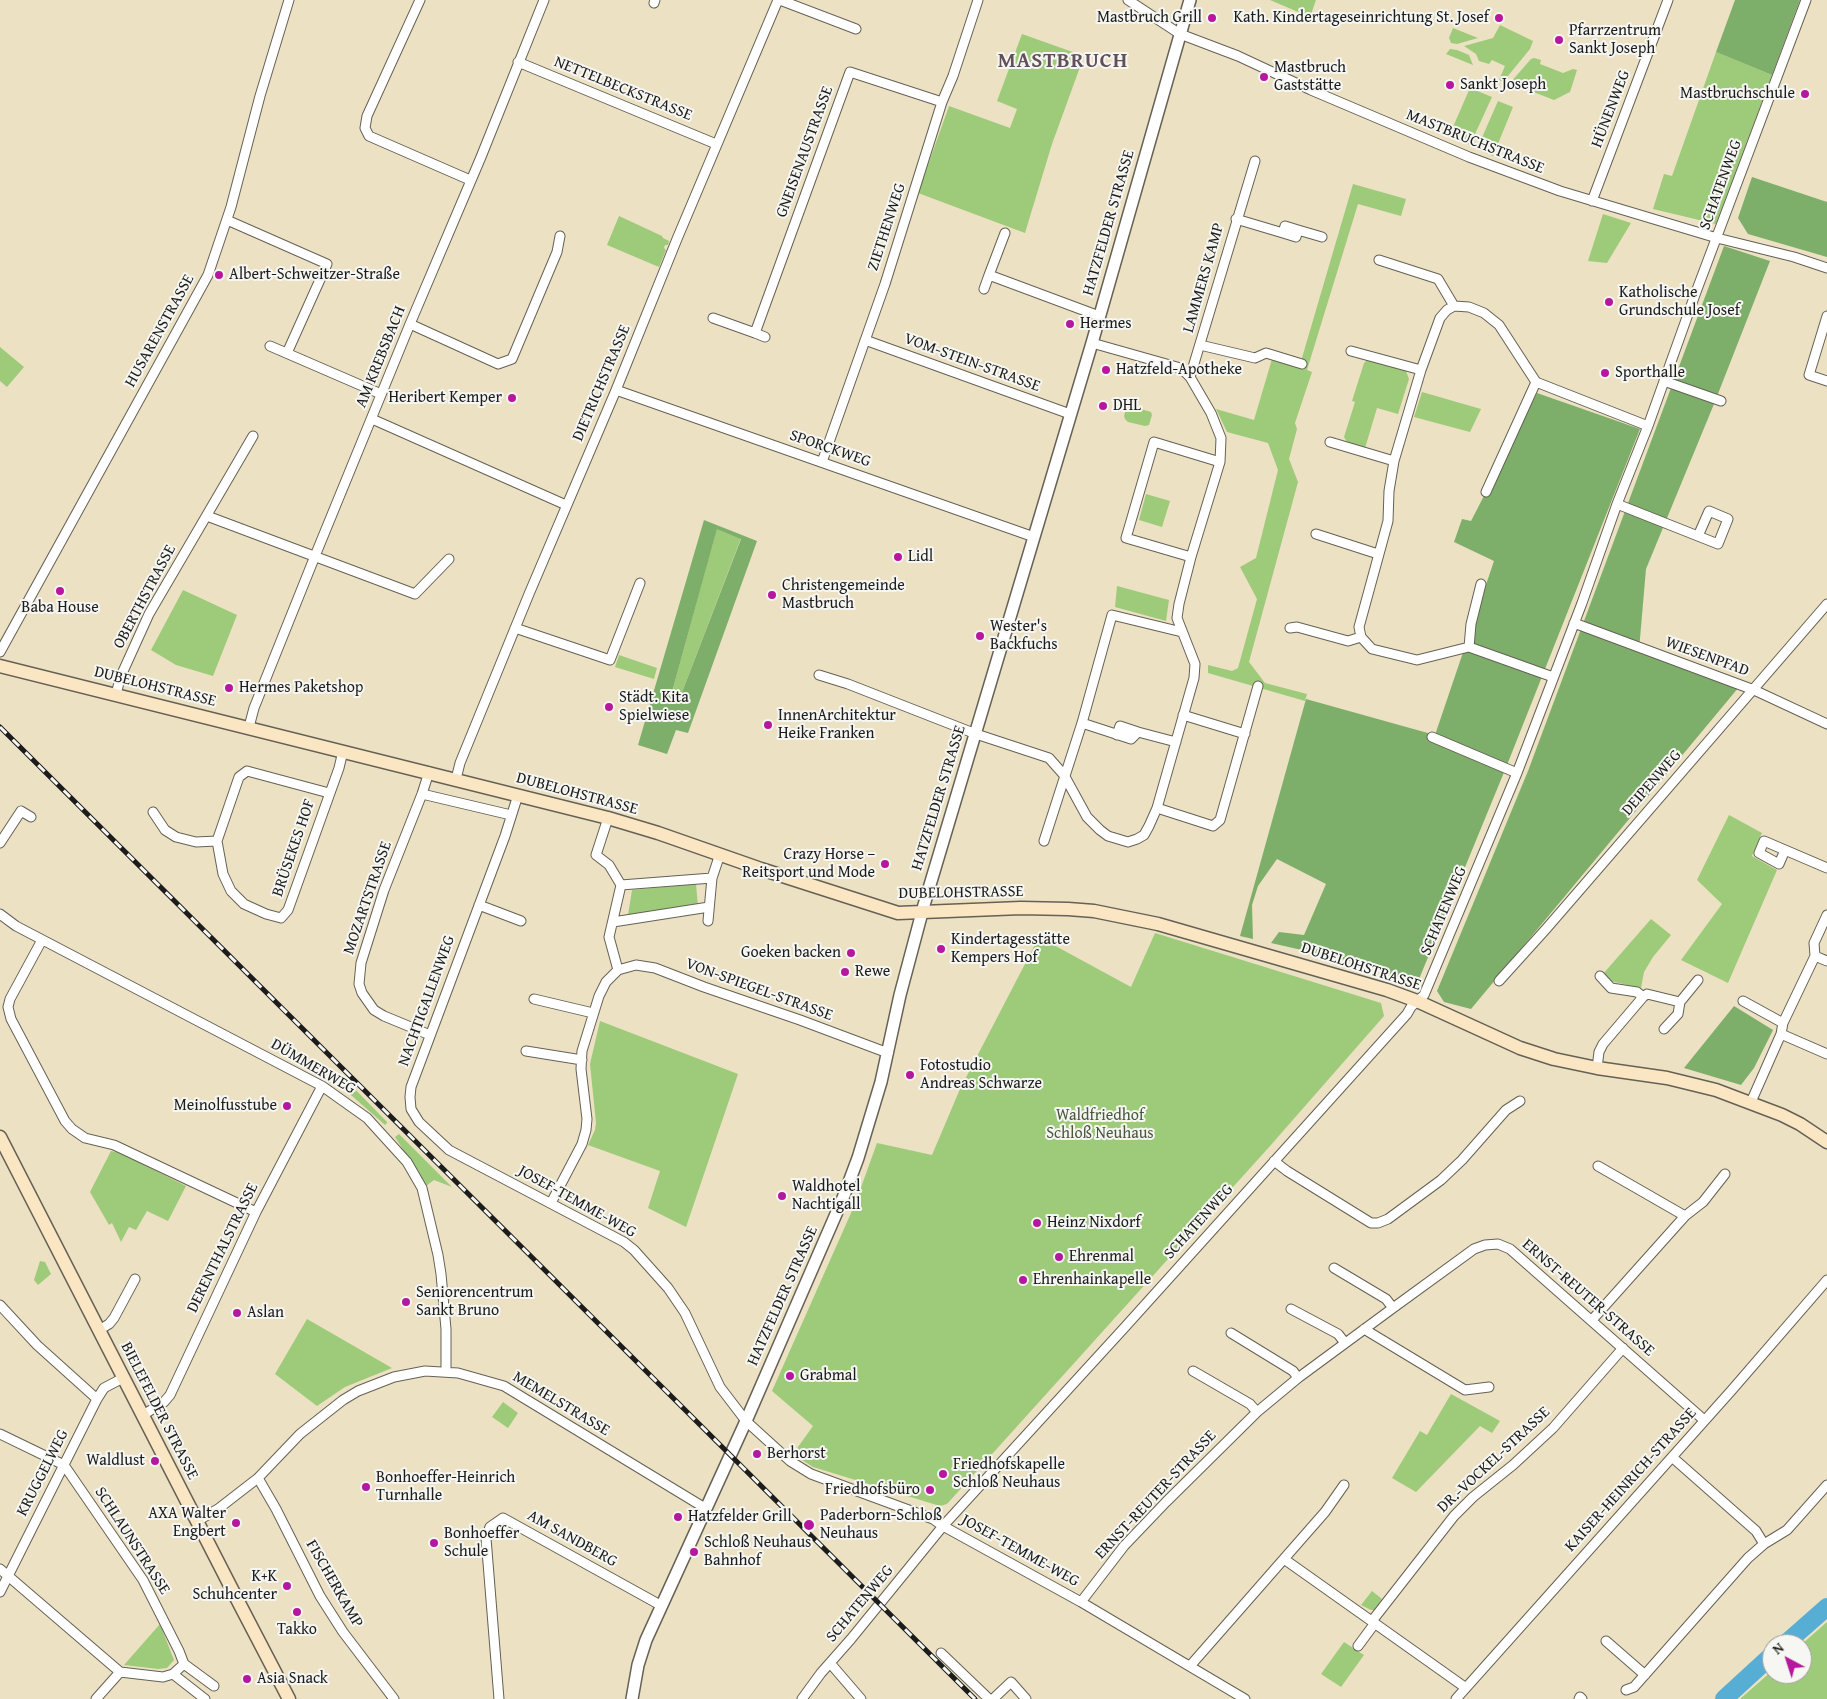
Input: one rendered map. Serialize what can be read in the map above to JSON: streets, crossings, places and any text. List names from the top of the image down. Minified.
{"streets":{"main road":["DUBELOHSTRASSE","BIELEFELDER STRASSE"],"street":["NETTELBECKSTRASSE","HÜNENWEG","MASTBRUCHSTRASSE","GNEISENAUSTRASSE","SCHATENWEG","HATZFELDER STRASSE","ZIETHENWEG","LAMMERS KAMP","HUSARENSTRASSE","AM KREBSBACH","VOM-STEIN-STRASSE","DIETRICHSTRASSE","SPORCKWEG","OBERTHSTRASSE","WIESENPFAD","DEIPENWEG","BRÜSEKES HOF","MOZARTSTRASSE","VON-SPIEGEL-STRASSE","NACHTIGALLENWEG","DÜMMERWEG","JOSEF-TEMME-WEG","DERENTHALSTRASSE","ERNST-REUTER-STRASSE","MEMELSTRASSE","DR.-VOCKEL-STRASSE","KRUGGELWEG","KAISER-HEINRICH-STRASSE","AM SANDBERG","SCHLAUNSTRASSE","FISCHERKAMP"]},"crossings":[["NETTELBECKSTRASSE","AM KREBSBACH"],["NETTELBECKSTRASSE","DIETRICHSTRASSE"],["HÜNENWEG","MASTBRUCHSTRASSE"],["MASTBRUCHSTRASSE","SCHATENWEG"],["MASTBRUCHSTRASSE","HATZFELDER STRASSE"],["GNEISENAUSTRASSE","ZIETHENWEG"],["SCHATENWEG","WIESENPFAD"],["SCHATENWEG","DUBELOHSTRASSE"],["SCHATENWEG","JOSEF-TEMME-WEG"],["HATZFELDER STRASSE","VOM-STEIN-STRASSE"],["HATZFELDER STRASSE","SPORCKWEG"],["HATZFELDER STRASSE","DUBELOHSTRASSE"],["HATZFELDER STRASSE","VON-SPIEGEL-STRASSE"],["HATZFELDER STRASSE","JOSEF-TEMME-WEG"],["HATZFELDER STRASSE","MEMELSTRASSE"],["HATZFELDER STRASSE","AM SANDBERG"],["ZIETHENWEG","VOM-STEIN-STRASSE"],["ZIETHENWEG","SPORCKWEG"],["AM KREBSBACH","DUBELOHSTRASSE"],["DIETRICHSTRASSE","SPORCKWEG"],["DIETRICHSTRASSE","DUBELOHSTRASSE"],["OBERTHSTRASSE","DUBELOHSTRASSE"],["WIESENPFAD","DEIPENWEG"],["DUBELOHSTRASSE","BRÜSEKES HOF"],["DUBELOHSTRASSE","MOZARTSTRASSE"],["DUBELOHSTRASSE","NACHTIGALLENWEG"],["MOZARTSTRASSE","NACHTIGALLENWEG"],["NACHTIGALLENWEG","JOSEF-TEMME-WEG"],["DÜMMERWEG","DERENTHALSTRASSE"],["DÜMMERWEG","MEMELSTRASSE"],["JOSEF-TEMME-WEG","ERNST-REUTER-STRASSE"],["DERENTHALSTRASSE","BIELEFELDER STRASSE"],["ERNST-REUTER-STRASSE","DR.-VOCKEL-STRASSE"],["ERNST-REUTER-STRASSE","KAISER-HEINRICH-STRASSE"],["MEMELSTRASSE","BIELEFELDER STRASSE"],["MEMELSTRASSE","FISCHERKAMP"],["BIELEFELDER STRASSE","KRUGGELWEG"],["KRUGGELWEG","SCHLAUNSTRASSE"]],"districts":["MASTBRUCH"],"parks":["Waldfriedhof Schloß Neuhaus"],"places":["Mastbruch Grill","Kath. Kindertageseinrichtung St. Josef","Pfarrzentrum Sankt Joseph","Mastbruch Gaststätte","Sankt Joseph","Mastbruchschule","Albert-Schweitzer-Straße","Katholische Grundschule Josef","Hermes","Hatzfeld-Apotheke","Sporthalle","Heribert Kemper","DHL","Lidl","Baba House","Christengemeinde Mastbruch","Wester's Backfuchs","Hermes Paketshop","Städt. Kita Spielwiese","InnenArchitektur Heike Franken","Crazy Horse – Reitsport und Mode","Kindertagesstätte Kempers Hof","Goeken backen","Rewe","Fotostudio Andreas Schwarze","Meinolfusstube","Waldhotel Nachtigall","Heinz Nixdorf","Ehrenmal","Ehrenhainkapelle","Seniorencentrum Sankt Bruno","Aslan","Grabmal","Berhorst","Waldlust","Friedhofskapelle Schloß Neuhaus","Bonhoeffer-Heinrich Turnhalle","Friedhofsbüro","Hatzfelder Grill","AXA Walter Engbert","Paderborn-Schloß Neuhaus","Bonhoeffer Schule","Schloß Neuhaus Bahnhof","K+K Schuhcenter","Takko","Asia Snack"],"north":"top left"}
